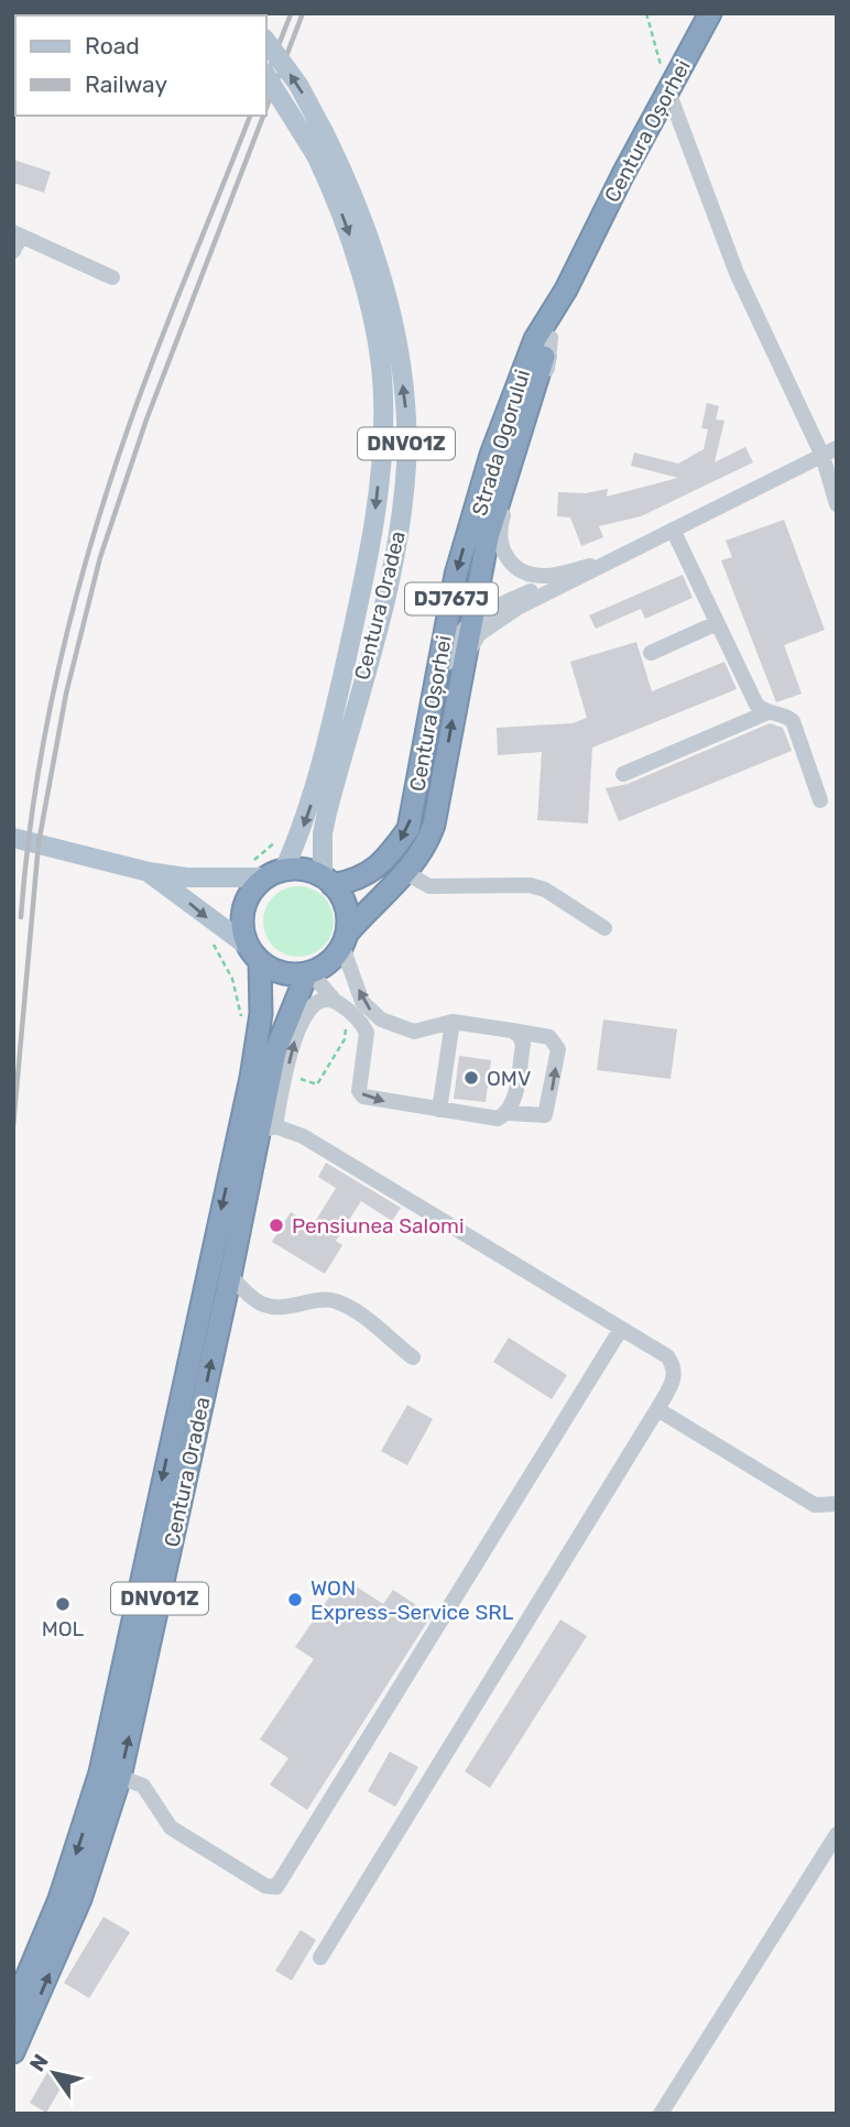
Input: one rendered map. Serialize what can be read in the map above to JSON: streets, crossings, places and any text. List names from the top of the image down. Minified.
{"streets":{"highway":["Centura Oșorhei","DNVO1Z","DJ767J","Centura Oradea"],"street":["Strada Ogorului"]},"crossings":[["Centura Oșorhei","Strada Ogorului"],["Centura Oșorhei","DNVO1Z"],["Centura Oșorhei","DJ767J"],["Centura Oșorhei","Centura Oradea"],["Strada Ogorului","DJ767J"],["DNVO1Z","Centura Oradea"]],"places":["OMV","Pensiunea Salomi","WON Express-Service SRL","MOL"],"legend":["Road","Railway"],"north":"top left"}
